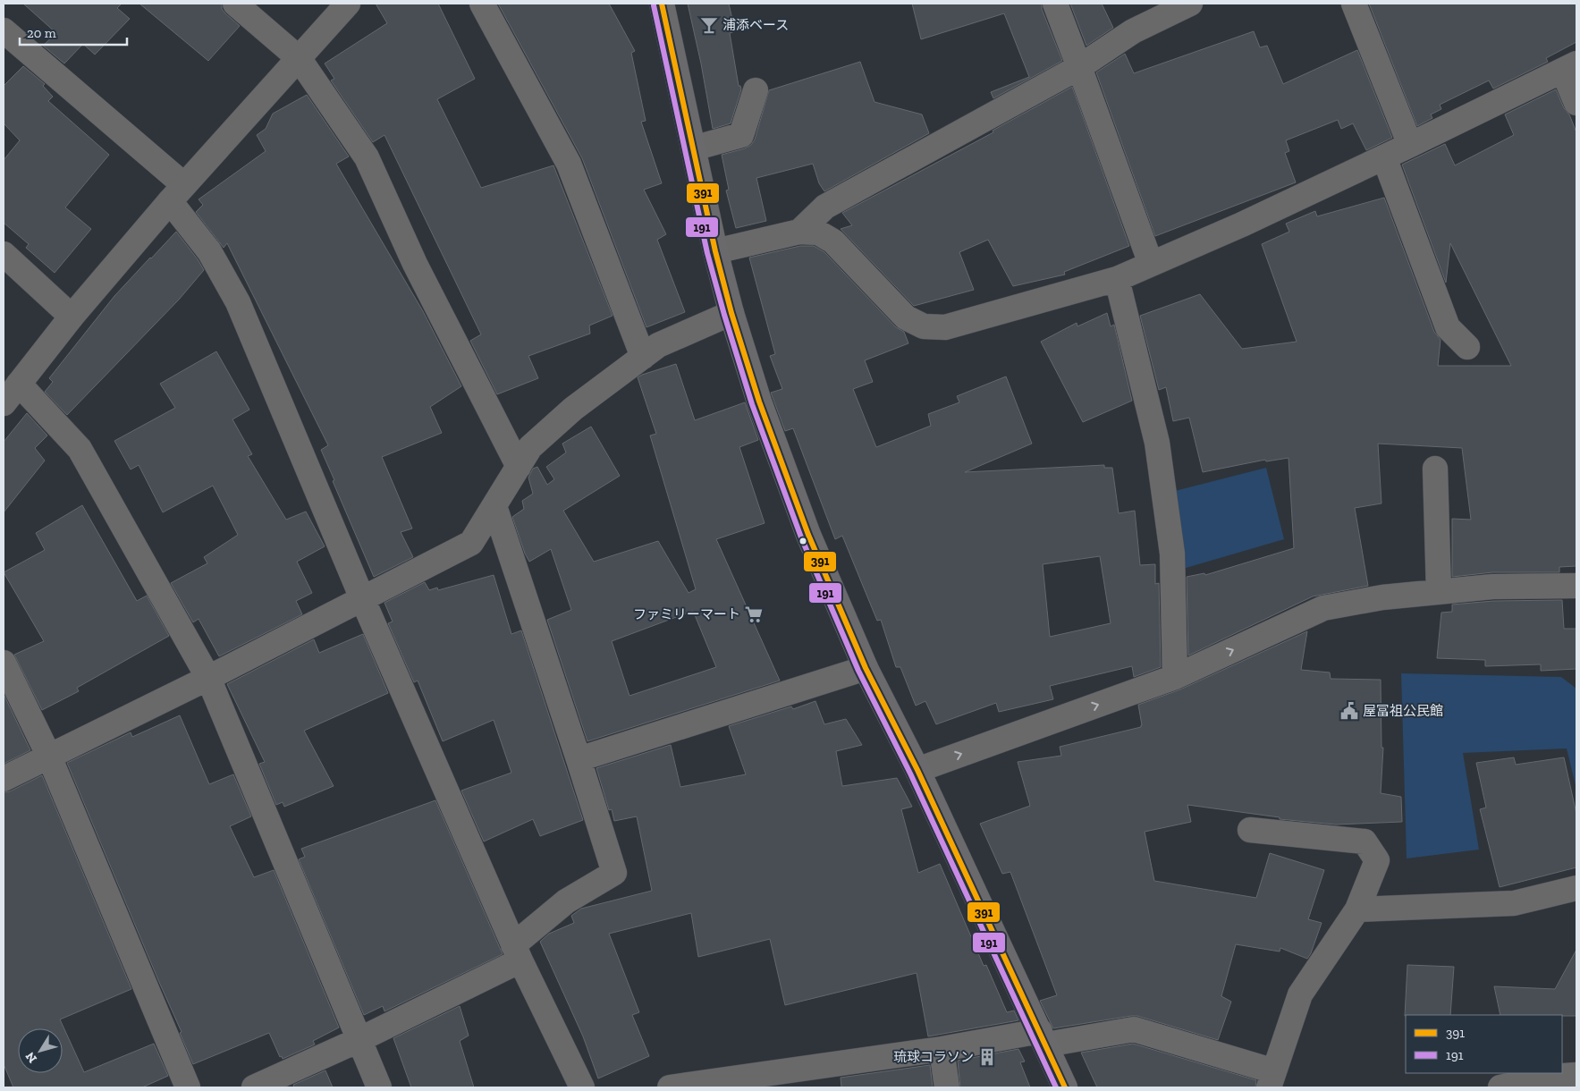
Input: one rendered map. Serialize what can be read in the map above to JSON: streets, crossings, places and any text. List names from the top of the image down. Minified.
{"places":{"bar":["浦添ベース"],"supermarket":["ファミリーマート"],"public building":["屋冨祖公民館"],"building":["琉球コラソン"]},"lines":["transit line 391","transit line 191"],"legend":["391","191"],"scale_bar":"20 m","north":"bottom left"}
